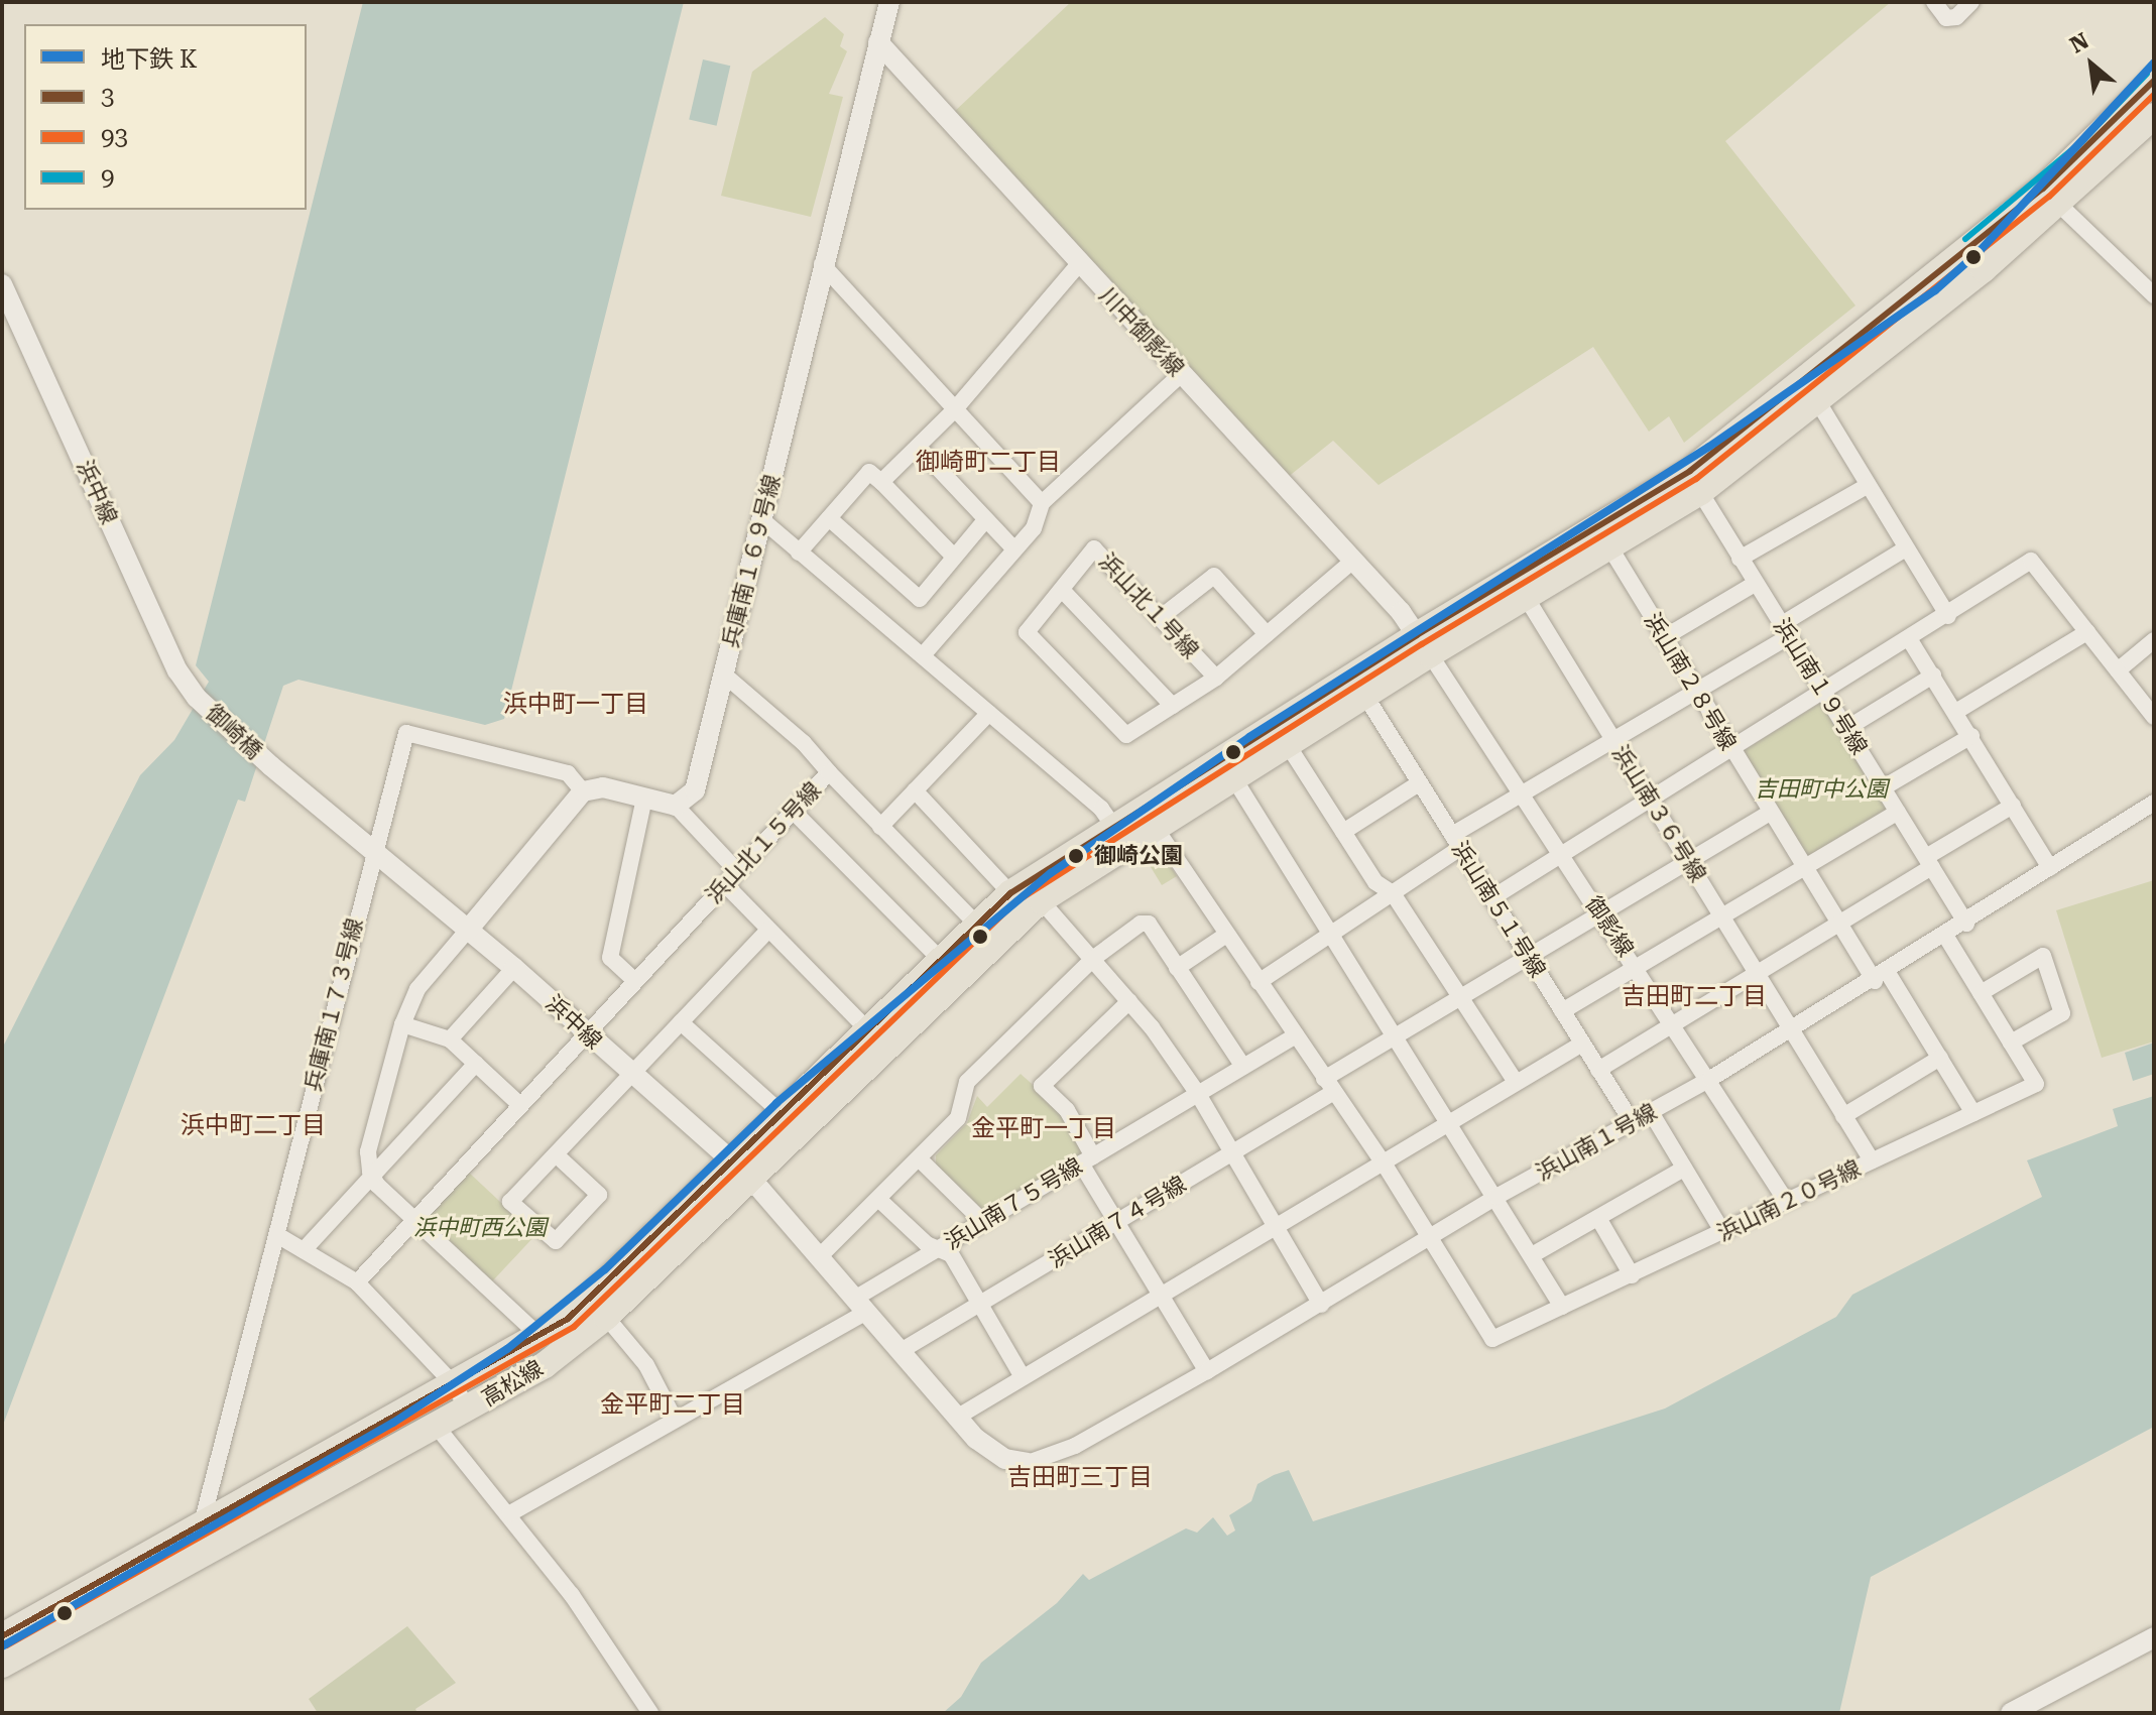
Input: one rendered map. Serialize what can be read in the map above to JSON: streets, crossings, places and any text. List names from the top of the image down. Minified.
{"streets":{"main road":["高松線"],"street":["川中御影線","浜中線","兵庫南１６９号線","浜山北１号線","浜山南２８号線","浜山南１９号線","御崎橋","浜山南３６号線","浜山北１５号線","浜山南５１号線","御影線","兵庫南１７３号線","浜山南１号線","浜山南２０号線","浜山南７５号線","浜山南７４号線"]},"crossings":[["川中御影線","兵庫南１６９号線"],["川中御影線","浜山北１号線"],["川中御影線","御影線"],["川中御影線","高松線"],["浜中線","御崎橋"],["浜中線","浜山北１５号線"],["浜中線","兵庫南１７３号線"],["浜中線","浜山南１号線"],["浜中線","浜山南７５号線"],["浜中線","浜山南７４号線"],["浜中線","高松線"],["浜山南２８号線","浜山南１号線"],["浜山南２８号線","浜山南２０号線"],["浜山南２８号線","浜山南７４号線"],["浜山南２８号線","高松線"],["浜山南１９号線","浜山南１号線"],["浜山南１９号線","高松線"],["浜山南３６号線","浜山南１号線"],["浜山南３６号線","浜山南２０号線"],["浜山南３６号線","浜山南７４号線"],["浜山南３６号線","高松線"],["浜山北１５号線","高松線"],["浜山南５１号線","浜山南１号線"],["浜山南５１号線","浜山南７４号線"],["浜山南５１号線","高松線"],["御影線","浜山南１号線"],["御影線","浜山南２０号線"],["御影線","浜山南７４号線"],["御影線","高松線"],["兵庫南１７３号線","高松線"],["浜山南１号線","浜山南２０号線"]],"districts":["御崎町二丁目","浜中町一丁目","吉田町二丁目","浜中町二丁目","金平町一丁目","金平町二丁目","吉田町三丁目"],"parks":["吉田町中公園","浜中町西公園"],"places":["御崎公園"],"lines":["metro line K","transit line 9","transit line 3","transit line 93"],"legend":["地下鉄 K","3","93","9"],"north":"top left"}
